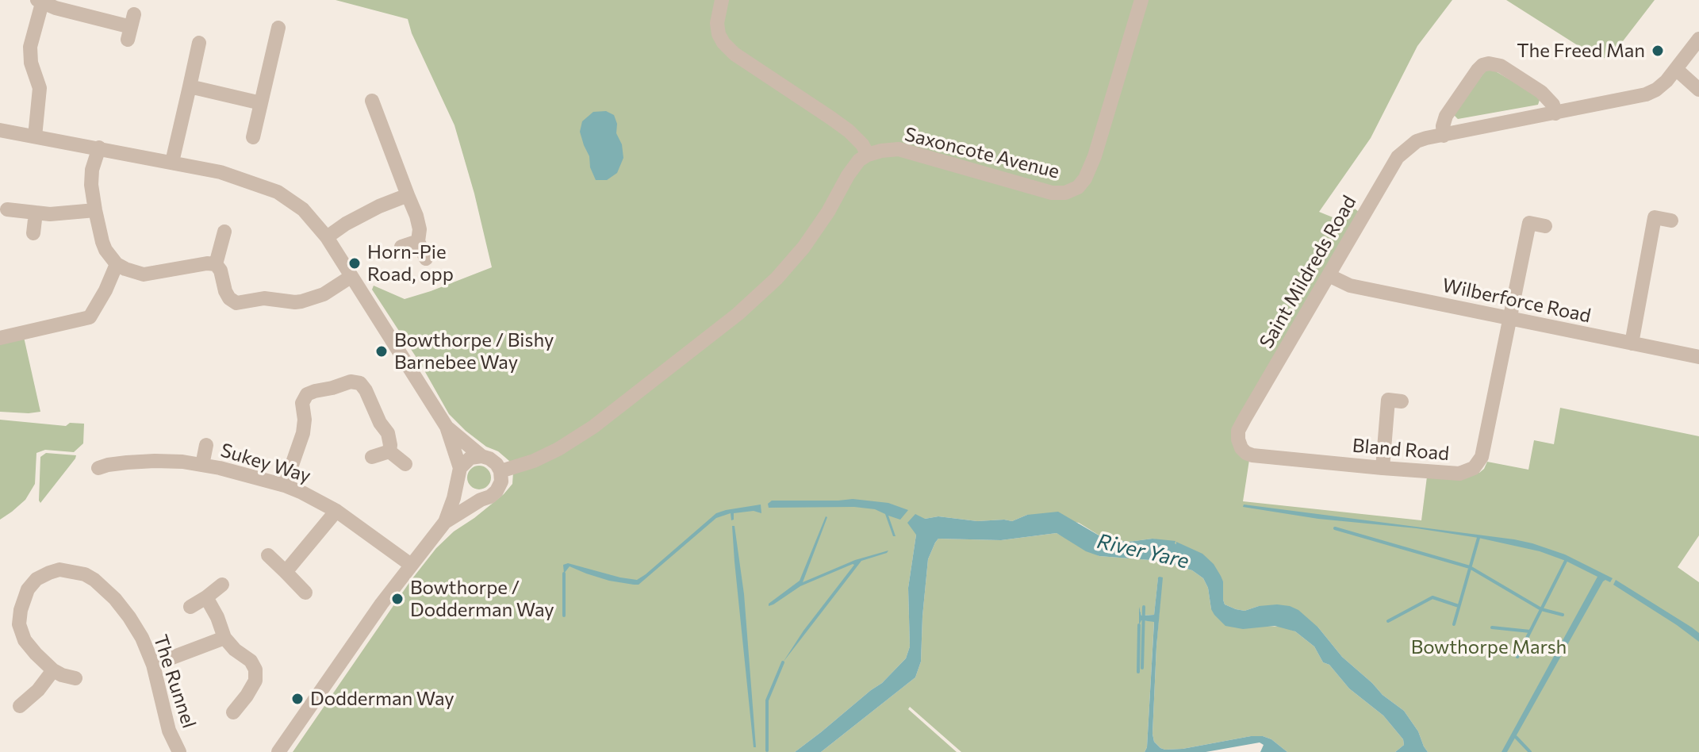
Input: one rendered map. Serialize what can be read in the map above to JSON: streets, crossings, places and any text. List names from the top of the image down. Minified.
{"streets":{"street":["Saxoncote Avenue","Saint Mildreds Road","Wilberforce Road","Bland Road","Sukey Way","The Runnel"]},"crossings":[["Saint Mildreds Road","Wilberforce Road"],["Saint Mildreds Road","Bland Road"],["Wilberforce Road","Bland Road"]],"water":["River Yare"],"parks":["Bowthorpe Marsh"],"places":["The Freed Man","Horn-Pie Road, opp","Bowthorpe / Bishy Barnebee Way","Bowthorpe / Dodderman Way","Dodderman Way"]}
